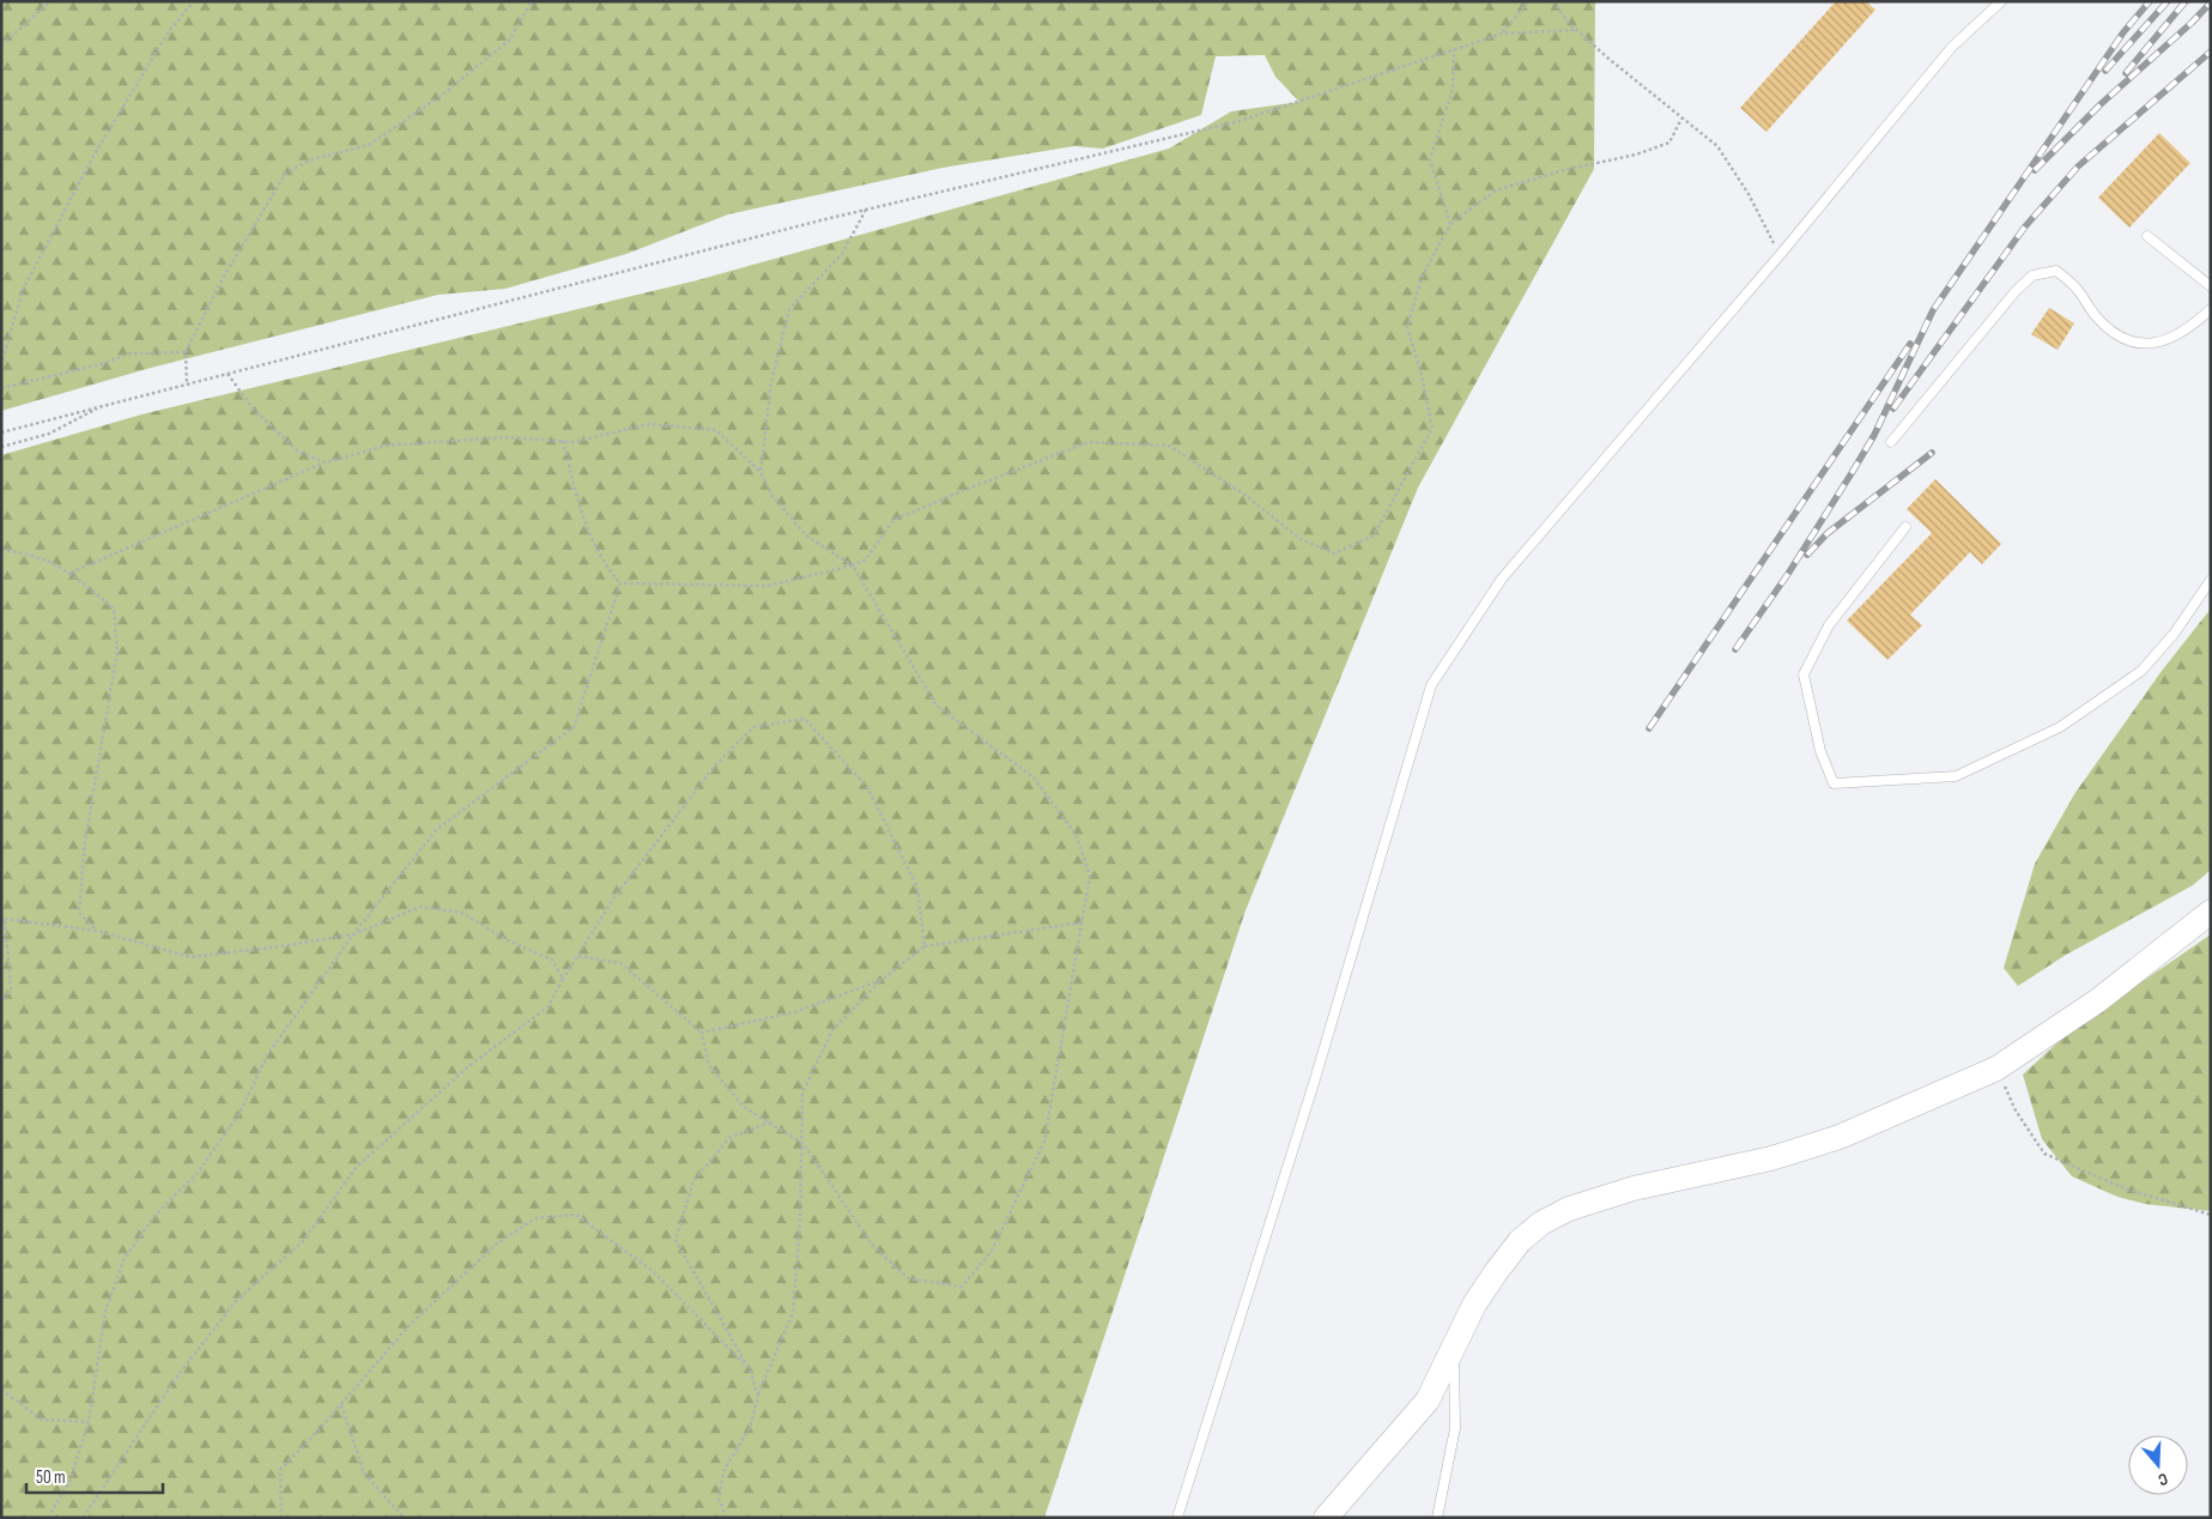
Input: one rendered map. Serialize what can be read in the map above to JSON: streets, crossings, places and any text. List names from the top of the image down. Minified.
{"scale_bar":"50 m","north":"bottom"}
